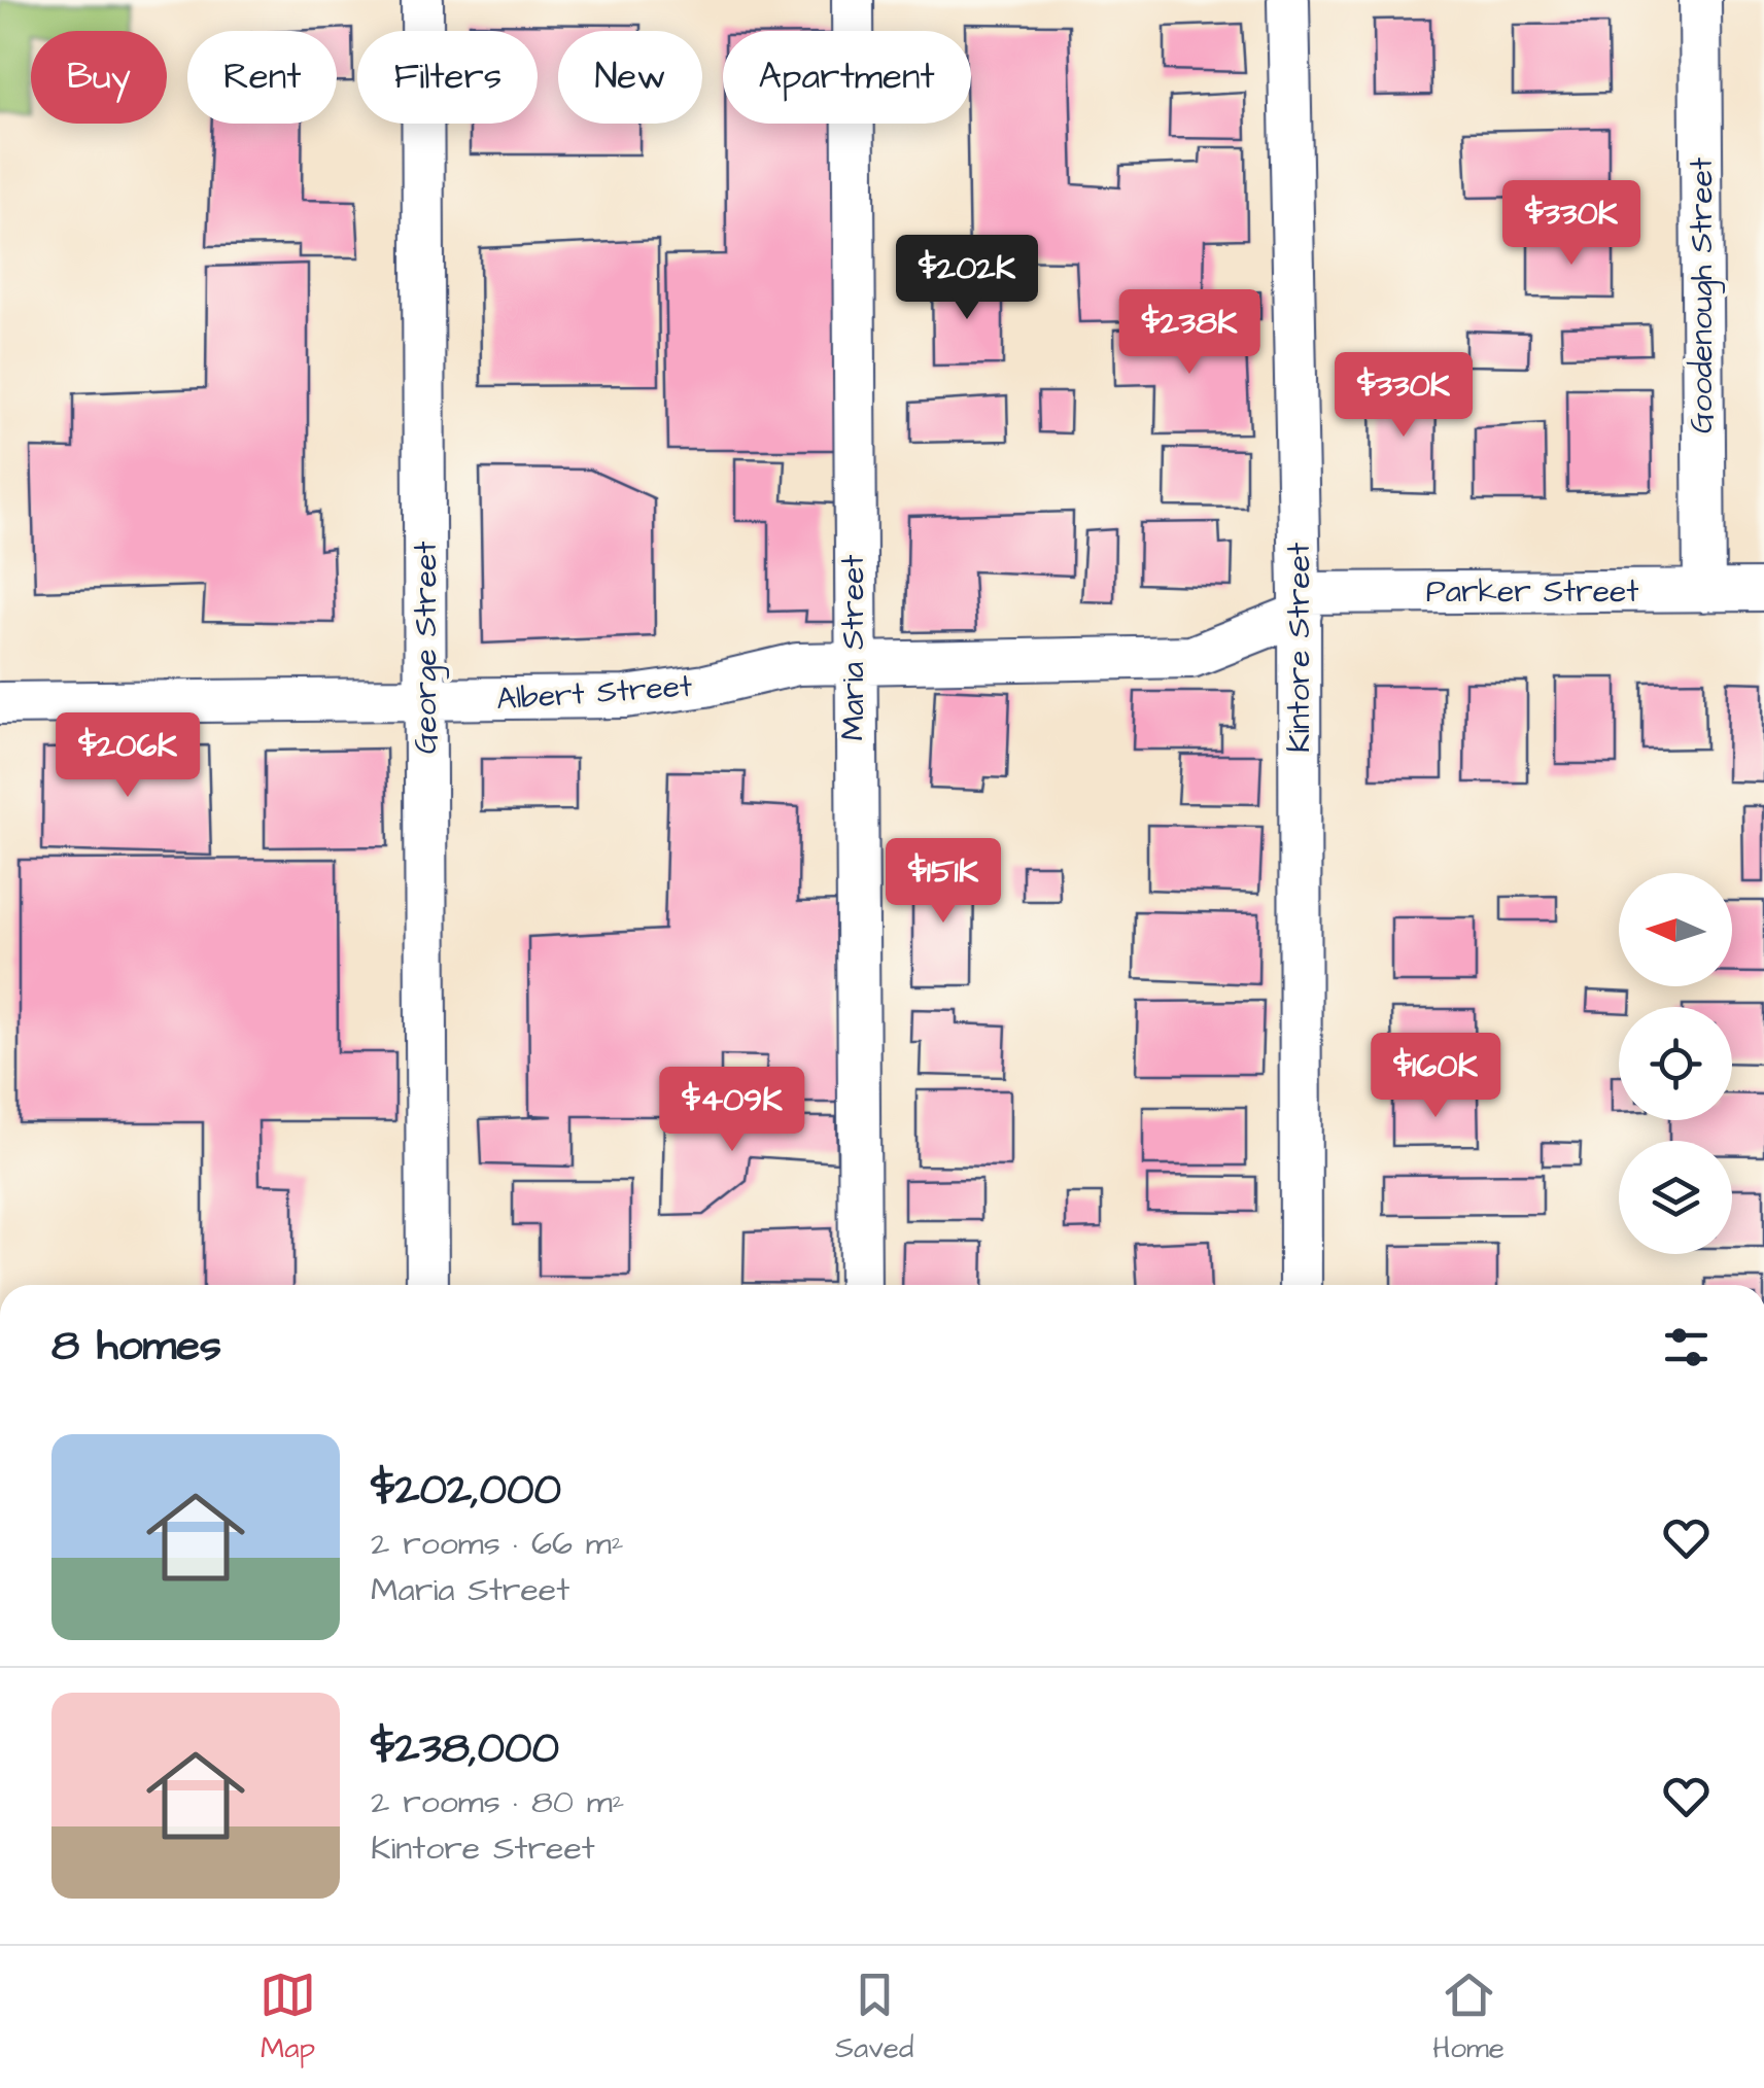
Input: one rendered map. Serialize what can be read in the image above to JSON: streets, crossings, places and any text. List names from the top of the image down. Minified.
{"streets":{"street":["Goodenough Street","Parker Street","George Street","Maria Street","Kintore Street","Albert Street"]},"crossings":[["Goodenough Street","Parker Street"],["Parker Street","Kintore Street"],["Parker Street","Albert Street"],["George Street","Albert Street"],["Maria Street","Albert Street"],["Kintore Street","Albert Street"]],"north":"left","page":{"chip":["Buy","Rent","Filters","New","Apartment"],"price":["$330K","$202K","$238K","$330K","$206K","$151K","$160K","$409K"],"heading":"8 homes","list":[{"name":"$202,000","note":"2 rooms · 66 m² · Maria Street"},{"name":"$238,000","note":"2 rooms · 80 m² · Kintore Street"}],"tabs":["Map","Saved","Home"]}}
